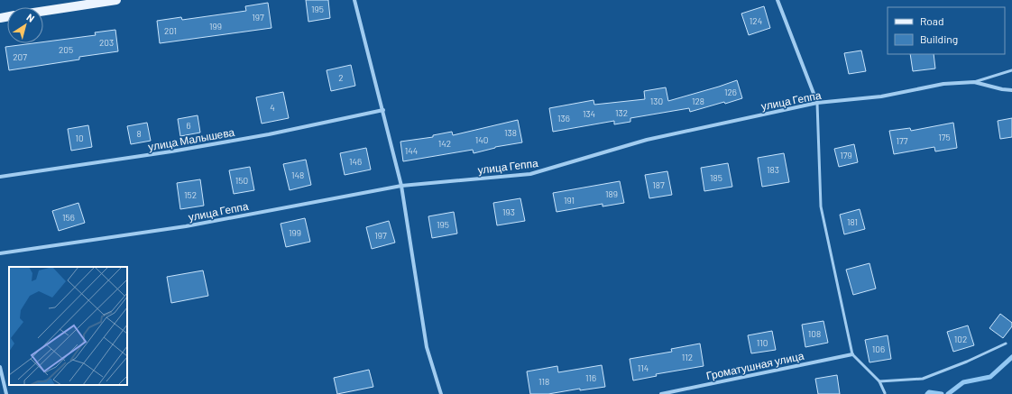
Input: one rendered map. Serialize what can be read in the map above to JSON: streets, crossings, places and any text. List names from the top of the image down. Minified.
{"streets":{"street":["улица Геппа","улица Малышева","Громатушная улица"]},"house_numbers":["195","197","124","199","201","203","205","207","2","126","130","128","4","132","134","136","6","138","8","175","10","140","177","142","144","179","146","183","148","185","150","187","189","152","191","193","156","181","195","199","197","108","102","110","106","112","114","116","118"],"legend":["Road","Building"],"north":"top right"}
